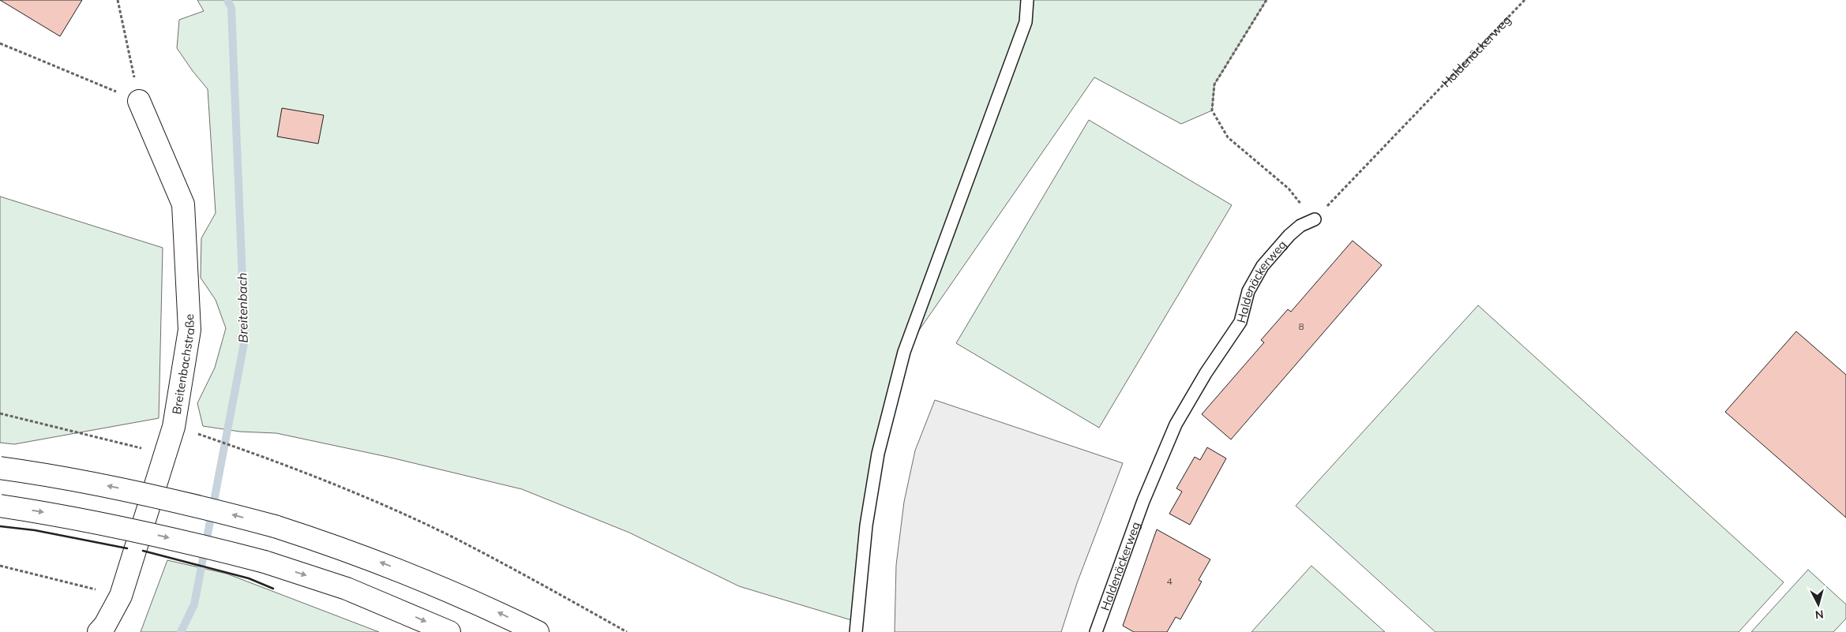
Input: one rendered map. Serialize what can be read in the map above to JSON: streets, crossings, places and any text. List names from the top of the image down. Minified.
{"streets":{"main road":["Breitenbachstraße"],"lane":["Haldenäckerweg"]},"water":["Breitenbach"],"house_numbers":["8","4"],"north":"bottom"}
